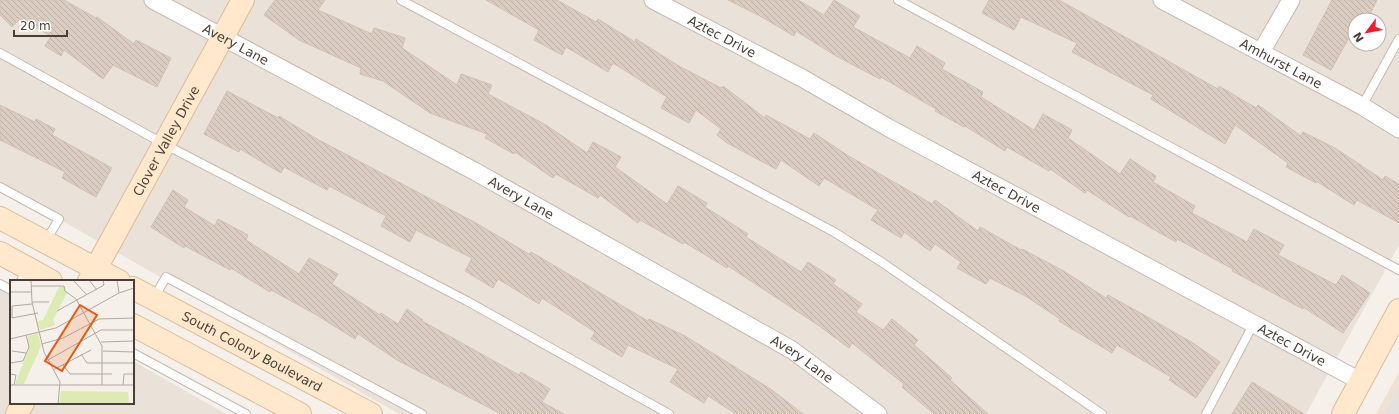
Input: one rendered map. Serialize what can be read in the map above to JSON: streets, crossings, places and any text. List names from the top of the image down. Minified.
{"streets":{"main road":["Clover Valley Drive","South Colony Boulevard"],"street":["Aztec Drive","Avery Lane","Amhurst Lane"]},"crossings":[["Avery Lane","Clover Valley Drive"]],"scale_bar":"20 m","north":"bottom left"}
